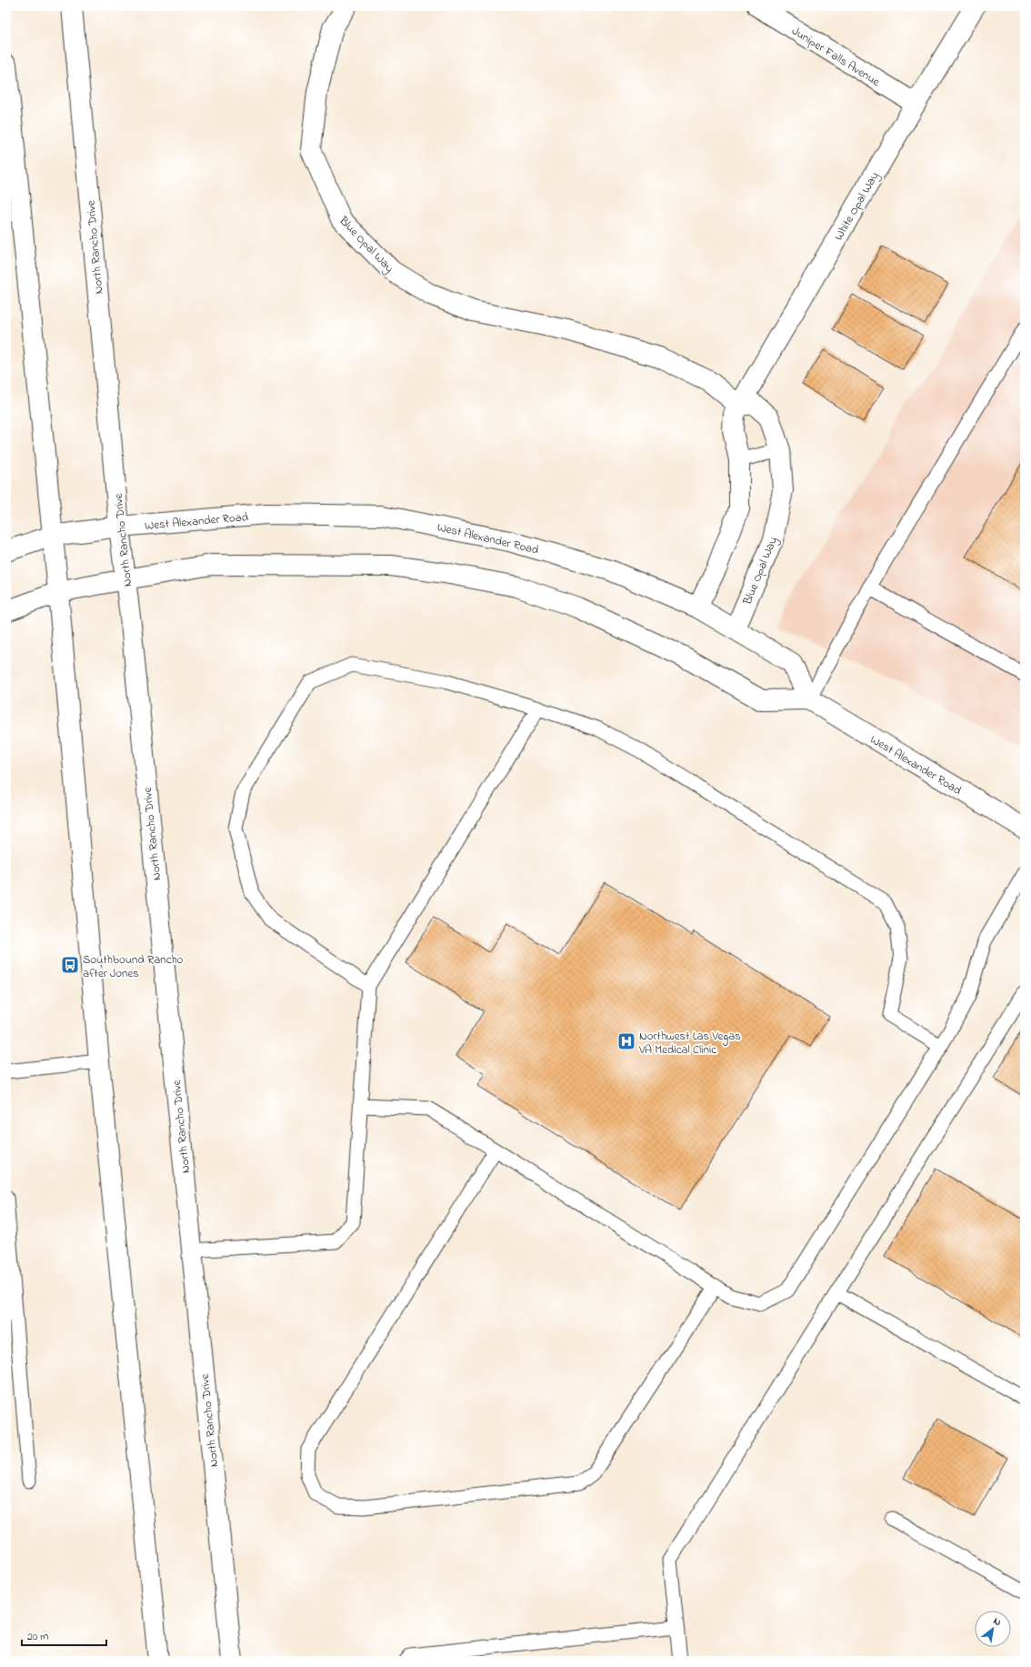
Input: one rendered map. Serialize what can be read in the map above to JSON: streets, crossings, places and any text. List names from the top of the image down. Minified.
{"streets":{"main road":["Juniper Falls Avenue","White Opal Way","Blue Opal Way","North Rancho Drive","West Alexander Road"]},"crossings":[["Juniper Falls Avenue","White Opal Way"],["White Opal Way","Blue Opal Way"],["Blue Opal Way","West Alexander Road"],["North Rancho Drive","West Alexander Road"]],"places":{"bus stop":["Southbound Rancho after Jones"],"hospital":["Northwest Las Vegas VA Medical Clinic"]},"scale_bar":"20 m","north":"top right"}
